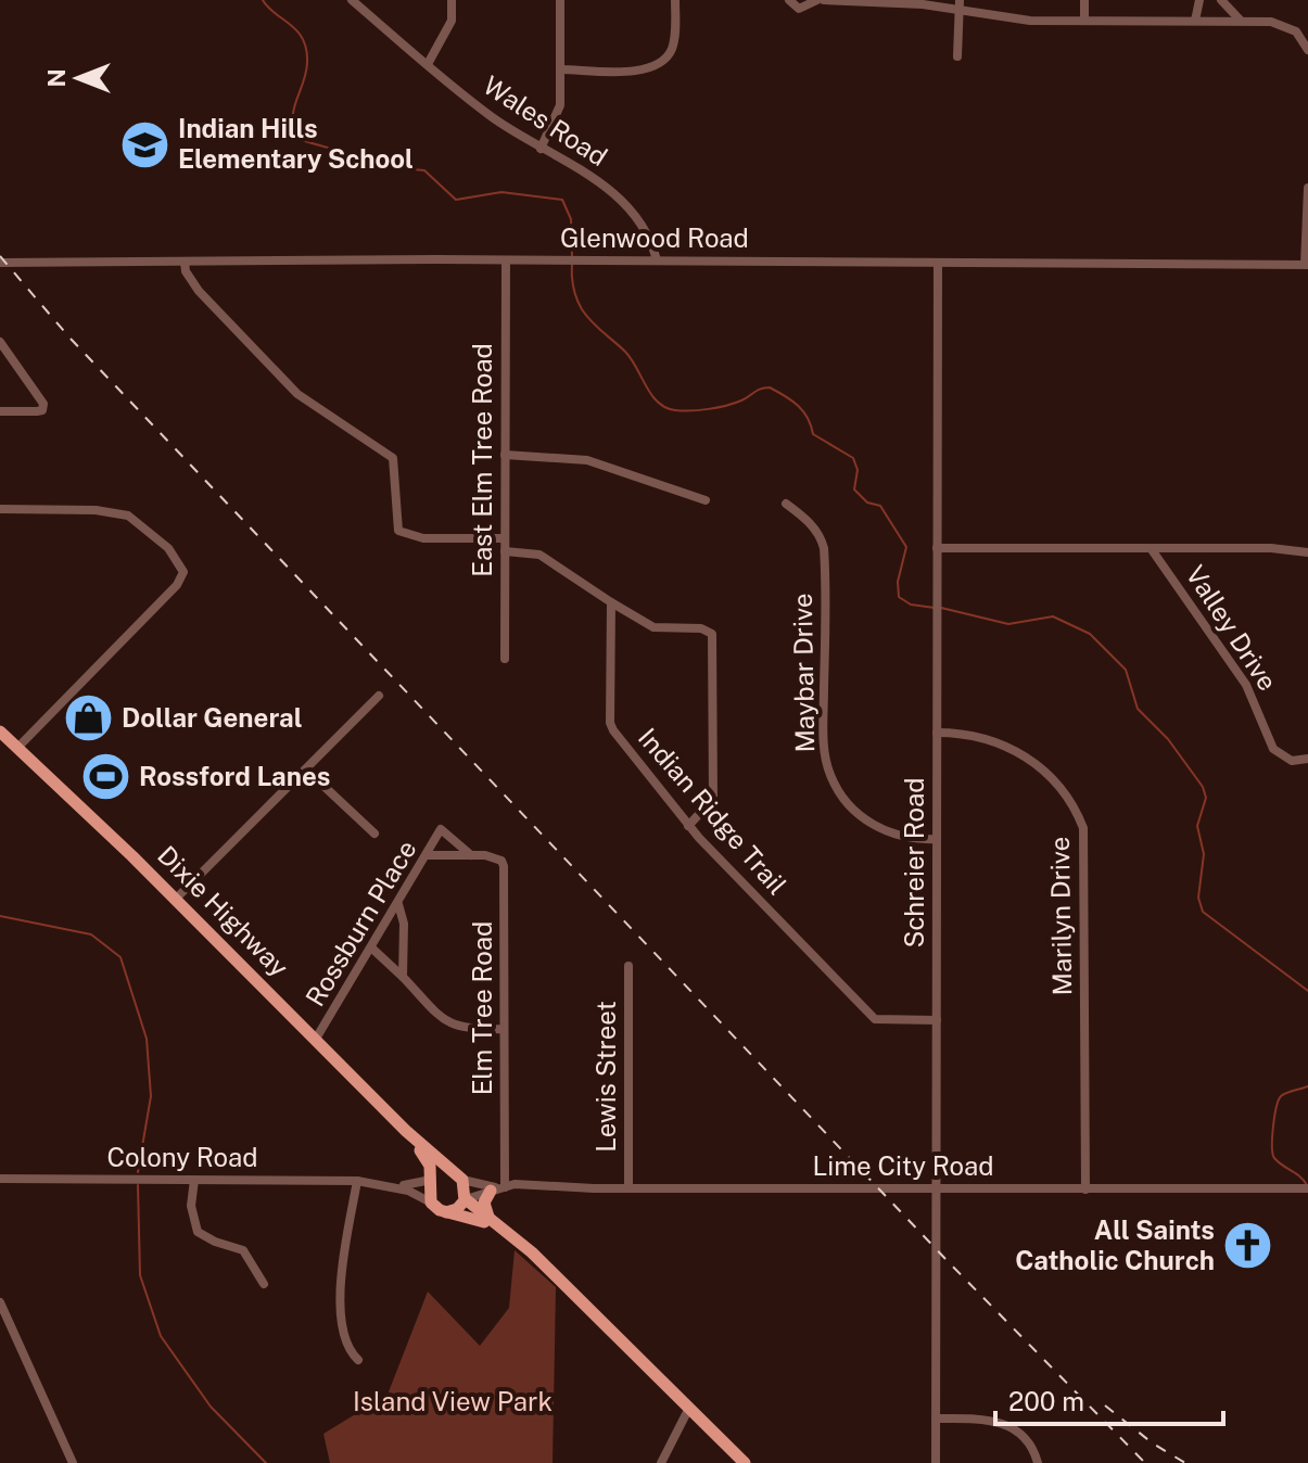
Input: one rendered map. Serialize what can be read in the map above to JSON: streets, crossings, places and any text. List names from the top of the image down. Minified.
{"streets":{"main road":["Dixie Highway"],"street":["Wales Road","Glenwood Road","East Elm Tree Road","Valley Drive","Maybar Drive","Indian Ridge Trail","Schreier Road","Marilyn Drive","Rossburn Place","Elm Tree Road","Lewis Street","Colony Road","Lime City Road"]},"crossings":[["Wales Road","Glenwood Road"],["Glenwood Road","East Elm Tree Road"],["Glenwood Road","Schreier Road"],["Valley Drive","Schreier Road"],["Maybar Drive","Schreier Road"],["Indian Ridge Trail","Schreier Road"],["Schreier Road","Marilyn Drive"],["Schreier Road","Lime City Road"],["Dixie Highway","Rossburn Place"],["Dixie Highway","Colony Road"],["Dixie Highway","Lime City Road"],["Marilyn Drive","Lime City Road"],["Rossburn Place","Elm Tree Road"],["Elm Tree Road","Lime City Road"],["Lewis Street","Lime City Road"],["Colony Road","Lime City Road"]],"parks":["Island View Park"],"places":{"school or university":["Indian Hills Elementary School"],"shop":["Dollar General"],"sports":["Rossford Lanes"],"church":["All Saints Catholic Church"]},"scale_bar":"200 m","north":"left"}
